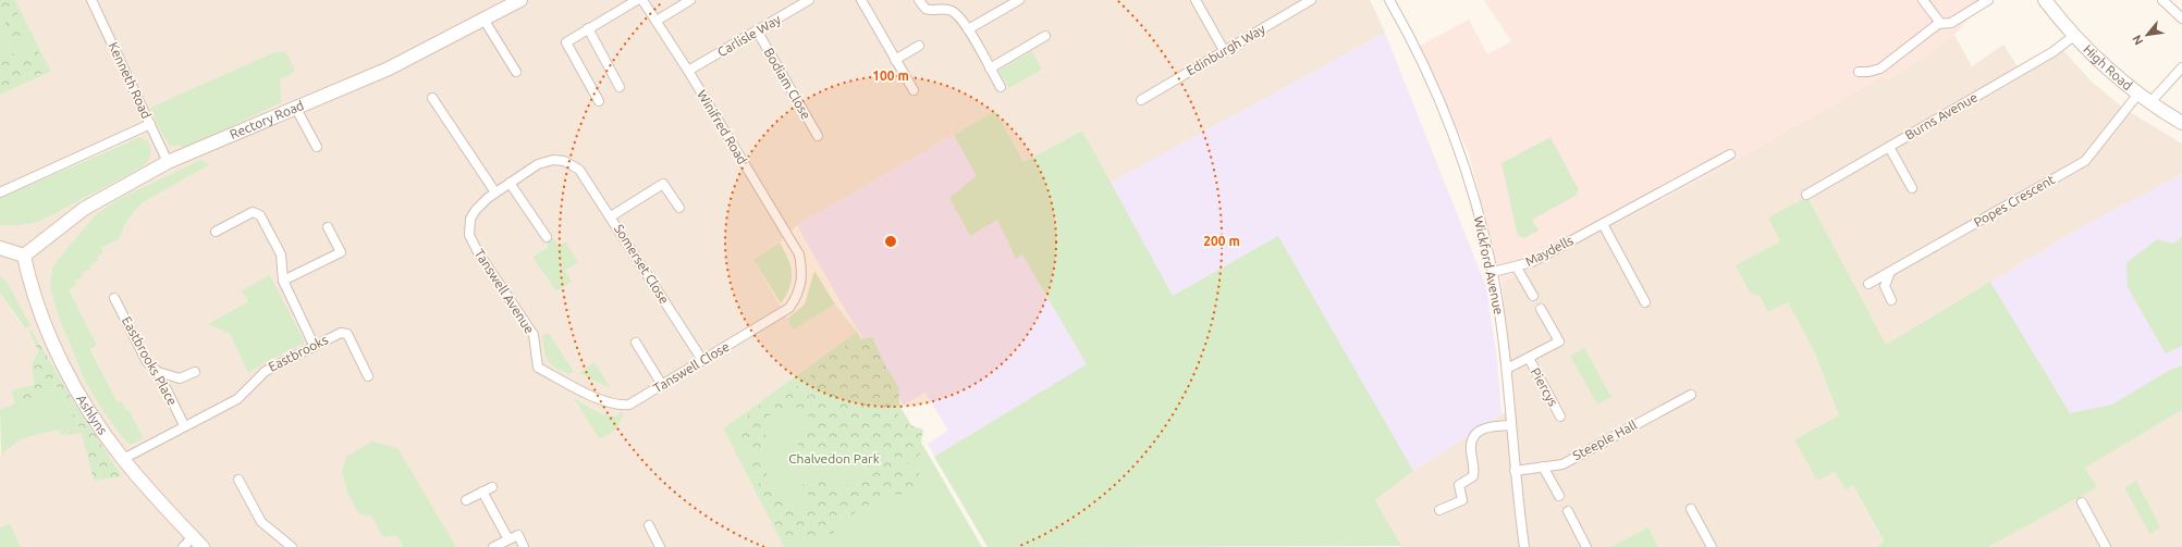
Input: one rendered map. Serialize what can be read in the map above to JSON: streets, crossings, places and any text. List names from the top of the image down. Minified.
{"streets":{"street":["Carlisle Way","Edinburgh Way","High Road","Kenneth Road","Bodiam Close","Burns Avenue","Rectory Road","Winifred Road","Popes Crescent","Maydells","Somerset Close","Wickford Avenue","Tanswell Avenue","Eastbrooks","Eastbrooks Place","Tanswell Close","Piercys","Ashlyns","Steeple Hall"]},"crossings":[["Carlisle Way","Bodiam Close"],["Carlisle Way","Winifred Road"],["High Road","Burns Avenue"],["High Road","Popes Crescent"],["Kenneth Road","Rectory Road"],["Rectory Road","Ashlyns"],["Winifred Road","Tanswell Close"],["Maydells","Wickford Avenue"],["Somerset Close","Tanswell Avenue"],["Somerset Close","Tanswell Close"],["Wickford Avenue","Piercys"],["Wickford Avenue","Steeple Hall"],["Tanswell Avenue","Tanswell Close"],["Eastbrooks","Eastbrooks Place"],["Eastbrooks","Ashlyns"]],"parks":["Chalvedon Park"],"north":"bottom left","rings":["100 m","200 m"]}
